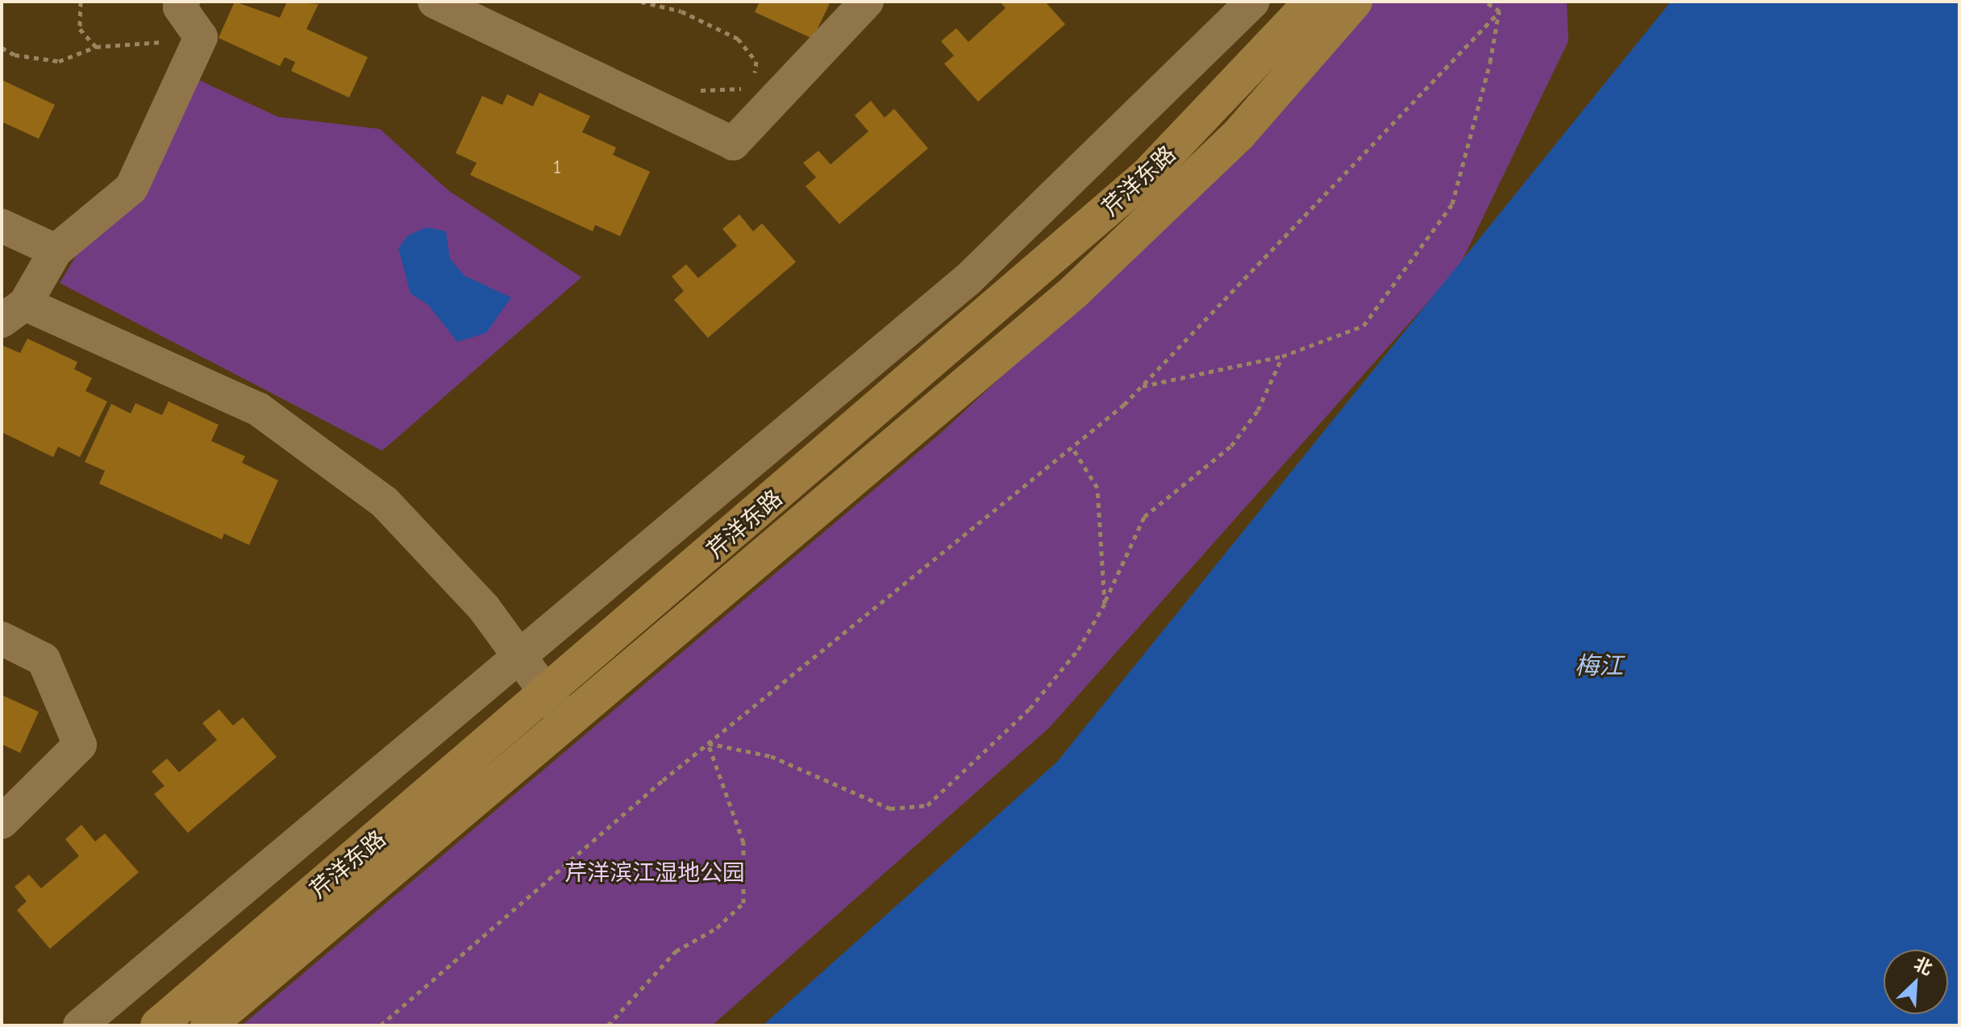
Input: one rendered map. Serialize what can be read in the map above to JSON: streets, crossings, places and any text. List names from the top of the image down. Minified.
{"streets":{"main road":["芹洋东路"]},"water":["梅江"],"parks":["芹洋滨江湿地公园"],"house_numbers":["1"],"north":"top right"}
